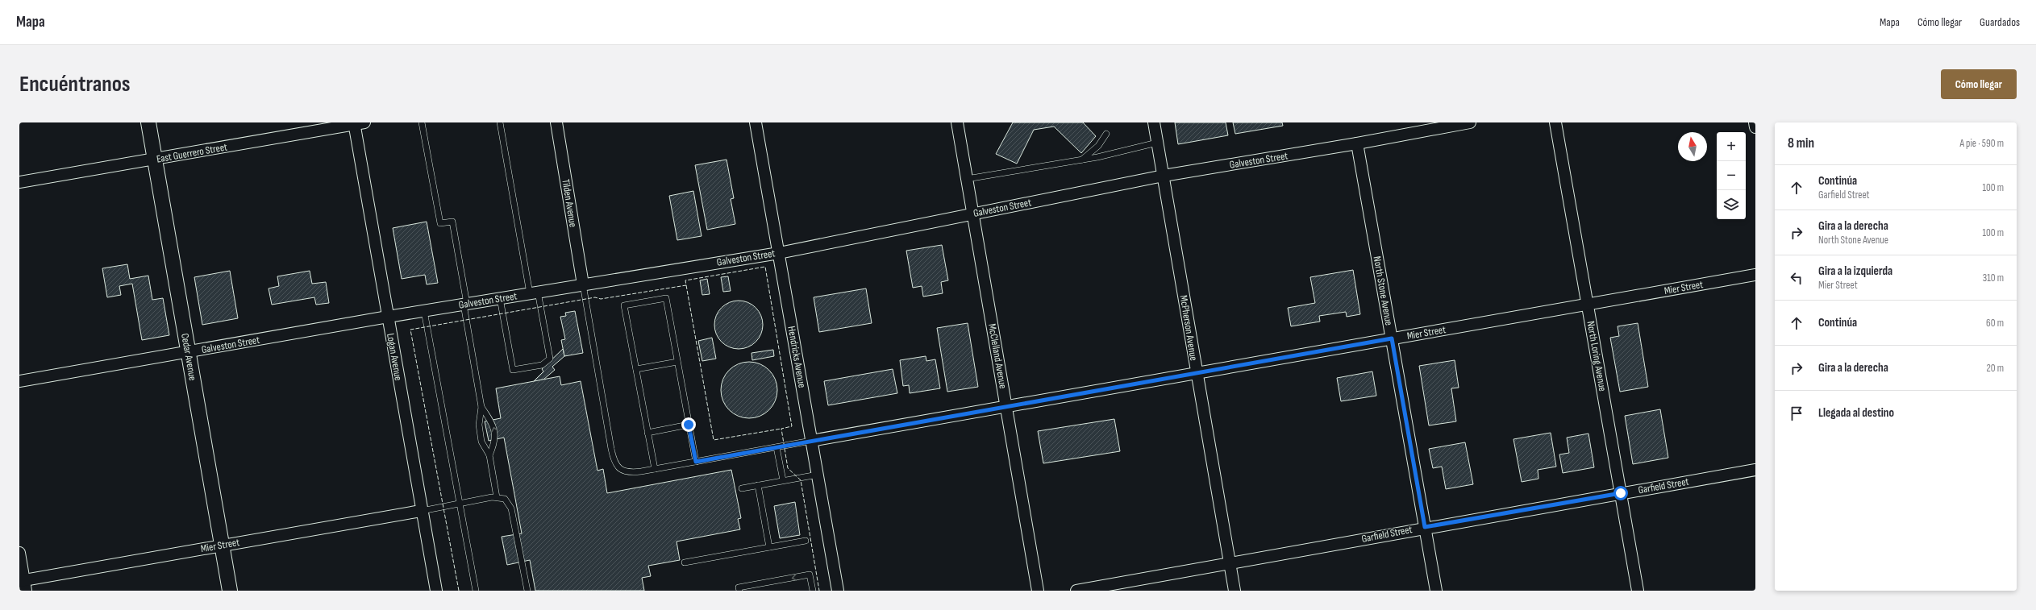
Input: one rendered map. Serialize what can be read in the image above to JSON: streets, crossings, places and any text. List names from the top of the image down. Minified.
{"streets":{"street":["East Guerrero Street","Galveston Street","Tilden Avenue","Mier Street","North Stone Avenue","McPherson Avenue","McClelland Avenue","North Loring Avenue","Cedar Avenue","Logan Avenue","Hendricks Avenue","Garfield Street"]},"crossings":[["East Guerrero Street","Cedar Avenue"],["East Guerrero Street","Logan Avenue"],["Galveston Street","Tilden Avenue"],["Galveston Street","North Stone Avenue"],["Galveston Street","McPherson Avenue"],["Galveston Street","McClelland Avenue"],["Galveston Street","Cedar Avenue"],["Galveston Street","Logan Avenue"],["Galveston Street","Hendricks Avenue"],["Mier Street","North Stone Avenue"],["Mier Street","McPherson Avenue"],["Mier Street","McClelland Avenue"],["Mier Street","North Loring Avenue"],["Mier Street","Cedar Avenue"],["Mier Street","Logan Avenue"],["Mier Street","Hendricks Avenue"],["North Stone Avenue","Garfield Street"],["McPherson Avenue","Garfield Street"],["North Loring Avenue","Garfield Street"]],"north":"top","page":{"header":"Mapa","nav":["Mapa","Cómo llegar","Guardados"],"buttons":"Cómo llegar","title":"Encuéntranos","heading":["8 min","A pie · 590 m"],"map_buttons":["+","−"],"list":[["Continúa","Garfield Street","100 m"],["Gira a la derecha","North Stone Avenue","100 m"],["Gira a la izquierda","Mier Street","310 m"],["Continúa","60 m"],["Gira a la derecha","20 m"],"Llegada al destino"]}}
